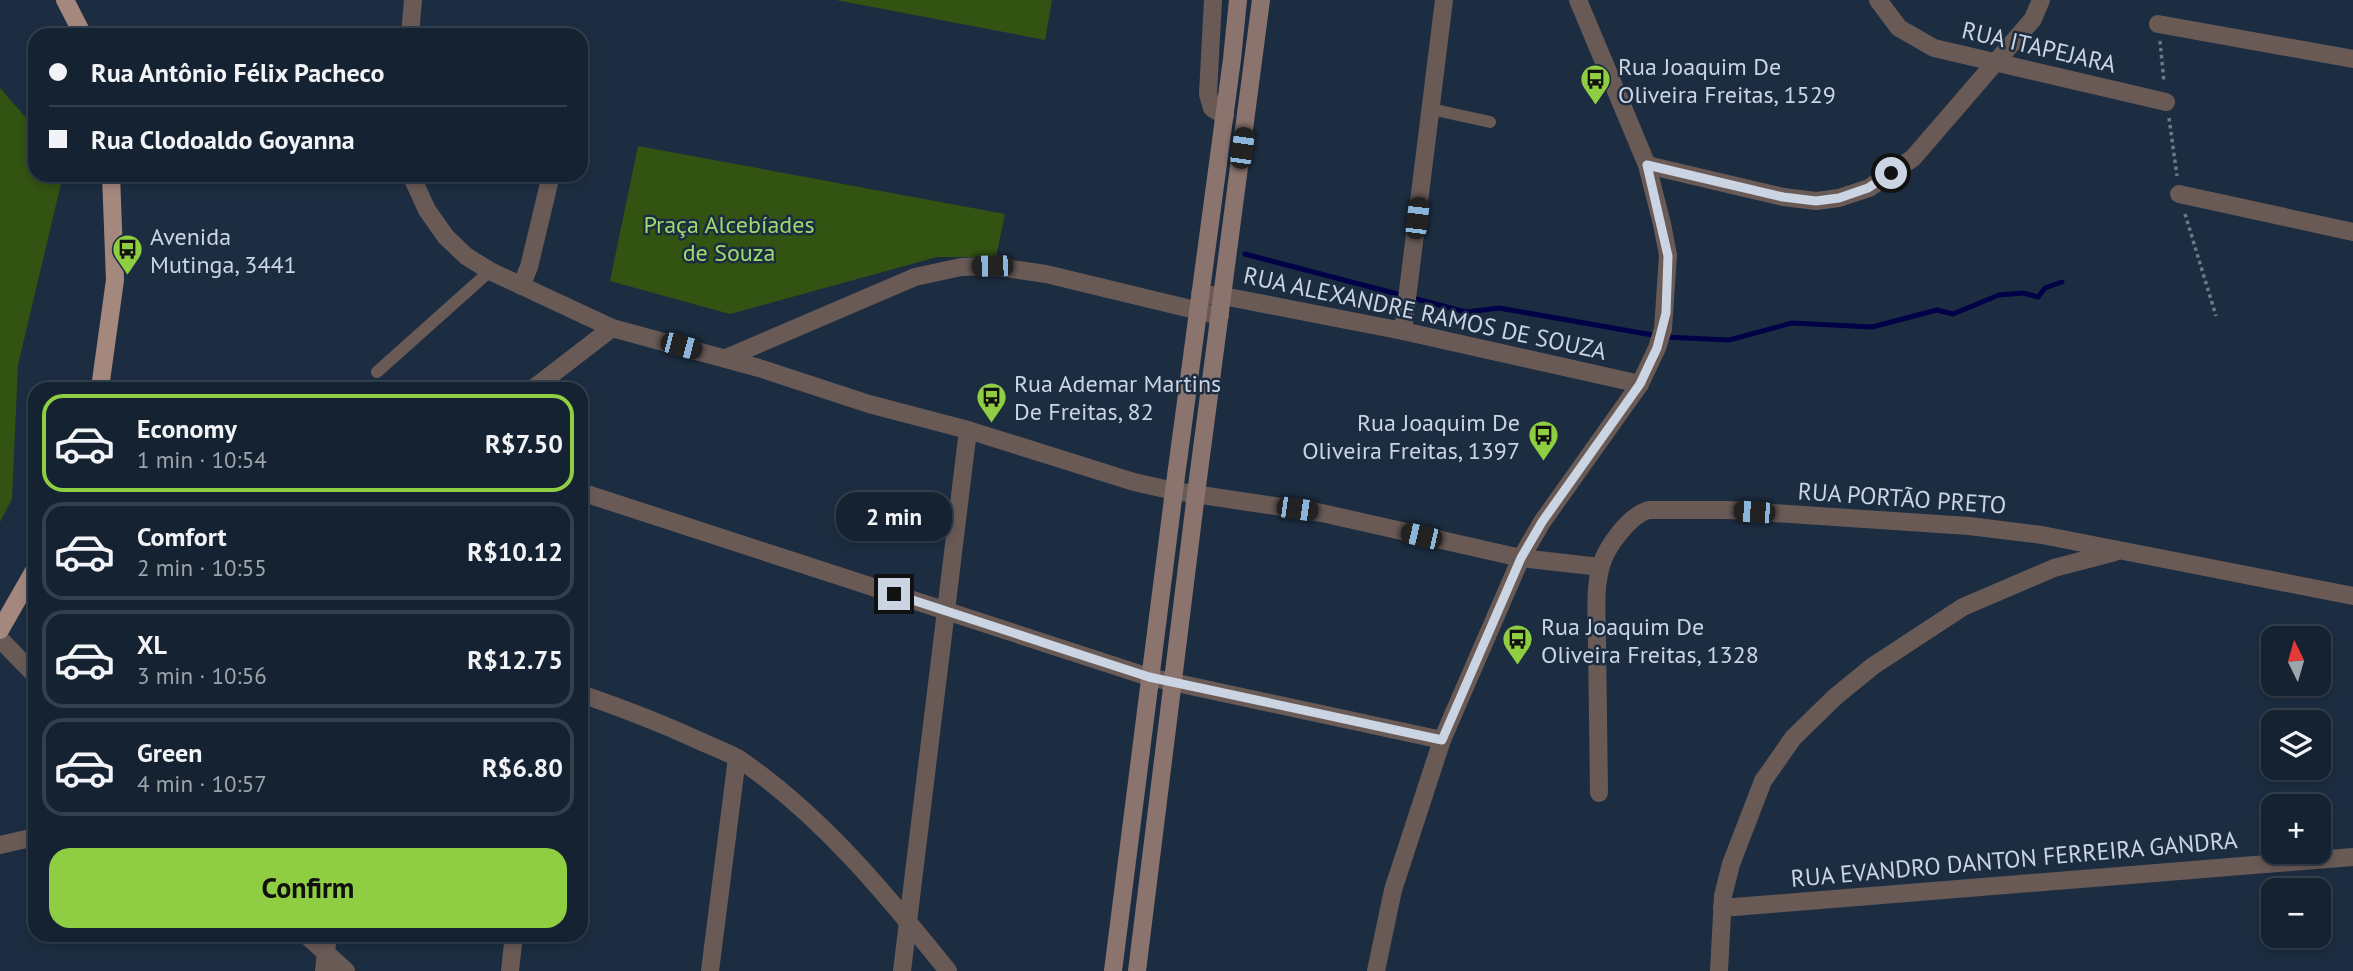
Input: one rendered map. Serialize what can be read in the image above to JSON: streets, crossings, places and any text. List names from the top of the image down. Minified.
{"streets":{"street":["RUA ITAPEJARA","RUA ALEXANDRE RAMOS DE SOUZA","RUA PORTÃO PRETO","RUA EVANDRO DANTON FERREIRA GANDRA"]},"parks":["Praça Alcebíades de Souza"],"places":{"bus stop":["Rua Joaquim De Oliveira Freitas, 1529","Avenida Mutinga, 3441","Rua Ademar Martins De Freitas, 82","Rua Joaquim De Oliveira Freitas, 1397","Rua Joaquim De Oliveira Freitas, 1328"]},"north":"top","page":{"banner":["Rua Antônio Félix Pacheco","Rua Clodoaldo Goyanna"],"list":[{"name":"Economy","note":"1 min · 10:54","value":"R$7.50"},{"name":"Comfort","note":"2 min · 10:55","value":"R$10.12"},{"name":"XL","note":"3 min · 10:56","value":"R$12.75"},{"name":"Green","note":"4 min · 10:57","value":"R$6.80"}],"bubble":"2 min","map_buttons":["+","−"],"buttons":"Confirm"}}
